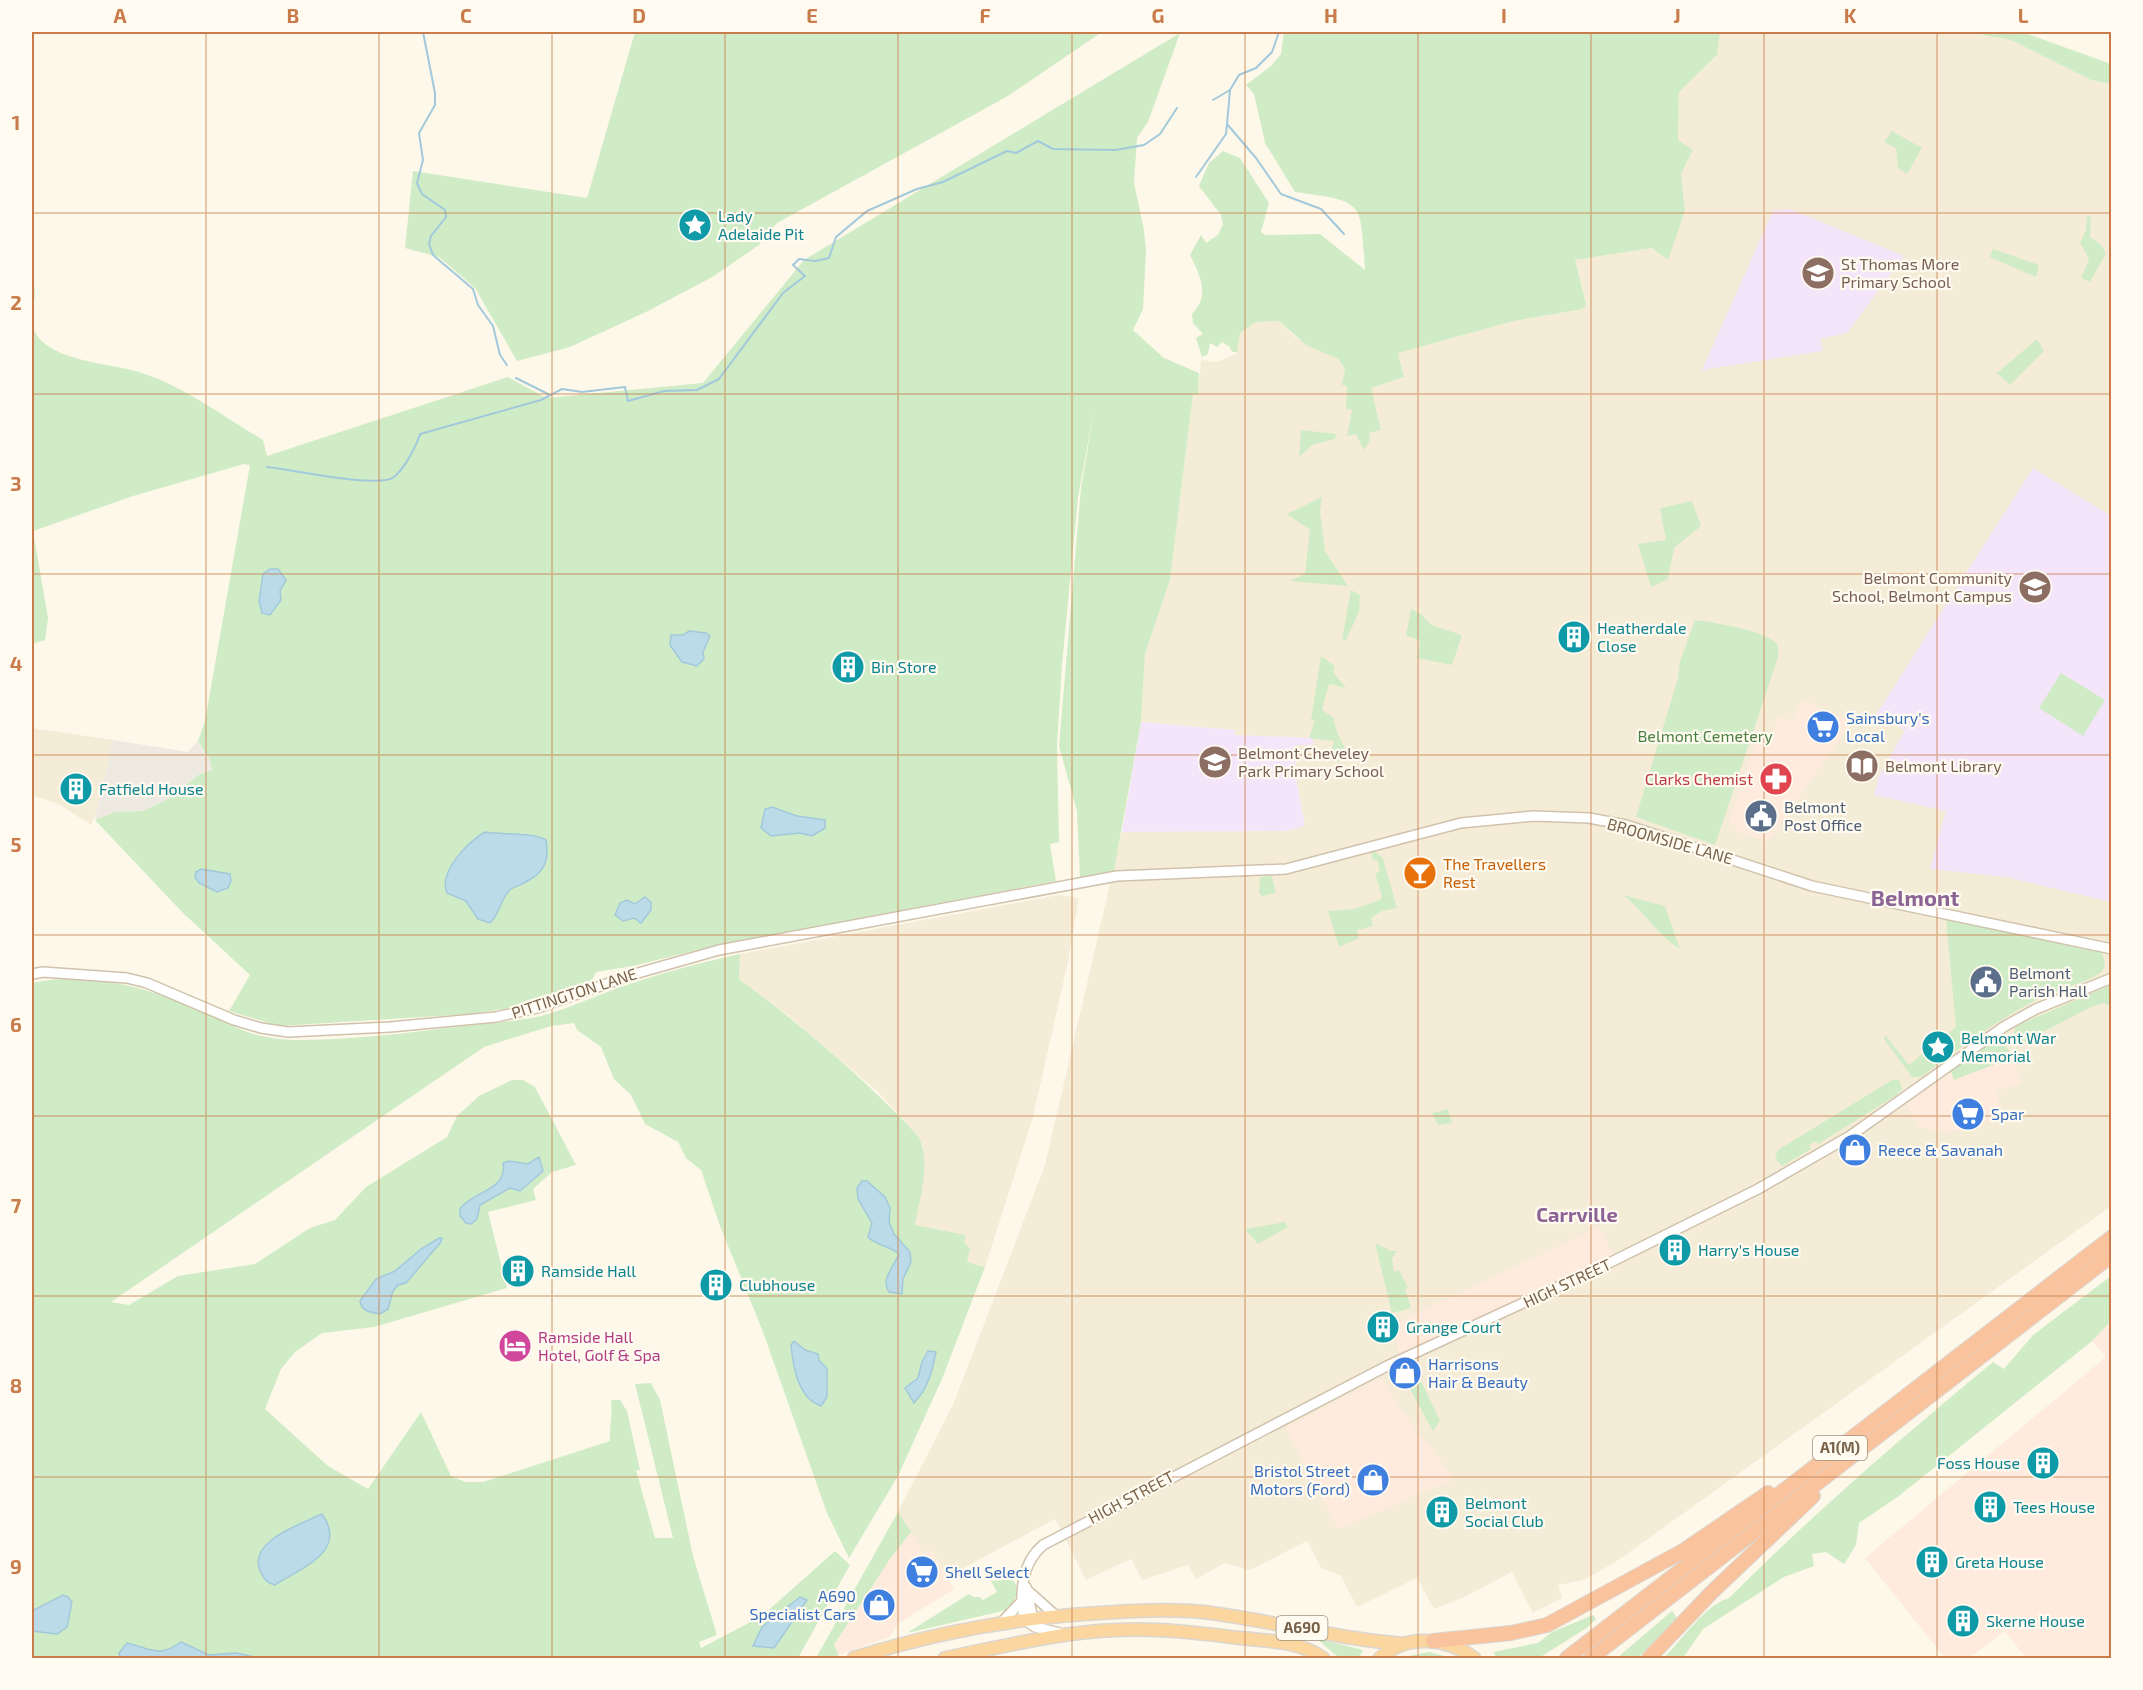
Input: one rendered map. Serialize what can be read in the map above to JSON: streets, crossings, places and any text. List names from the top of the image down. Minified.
{"streets":{"highway":["A1(M)","A690"],"street":["BROOMSIDE LANE","PITTINGTON LANE","HIGH STREET"]},"crossings":[["BROOMSIDE LANE","PITTINGTON LANE"],["HIGH STREET","A690"]],"districts":["Belmont","Carrville"],"parks":["Belmont Cemetery"],"places":{"place":["Lady Adelaide Pit","Belmont War Memorial"],"school or university":["St Thomas More Primary School","Belmont Community School, Belmont Campus","Belmont Cheveley Park Primary School"],"building":["Heatherdale Close","Bin Store","Fatfield House","Harry's House","Ramside Hall","Clubhouse","Grange Court","Foss House","Tees House","Belmont Social Club","Greta House","Skerne House"],"supermarket":["Sainsbury's Local","Spar","Shell Select"],"library":["Belmont Library"],"pharmacy":["Clarks Chemist"],"public building":["Belmont Post Office","Belmont Parish Hall"],"bar":["The Travellers Rest"],"shop":["Reece & Savanah","Harrisons Hair & Beauty","Bristol Street Motors (Ford)","A690 Specialist Cars"],"hotel":["Ramside Hall Hotel, Golf & Spa"]},"grid":{"columns":["A","B","C","D","E","F","G","H","I","J","K","L"],"rows":["1","2","3","4","5","6","7","8","9"]}}
